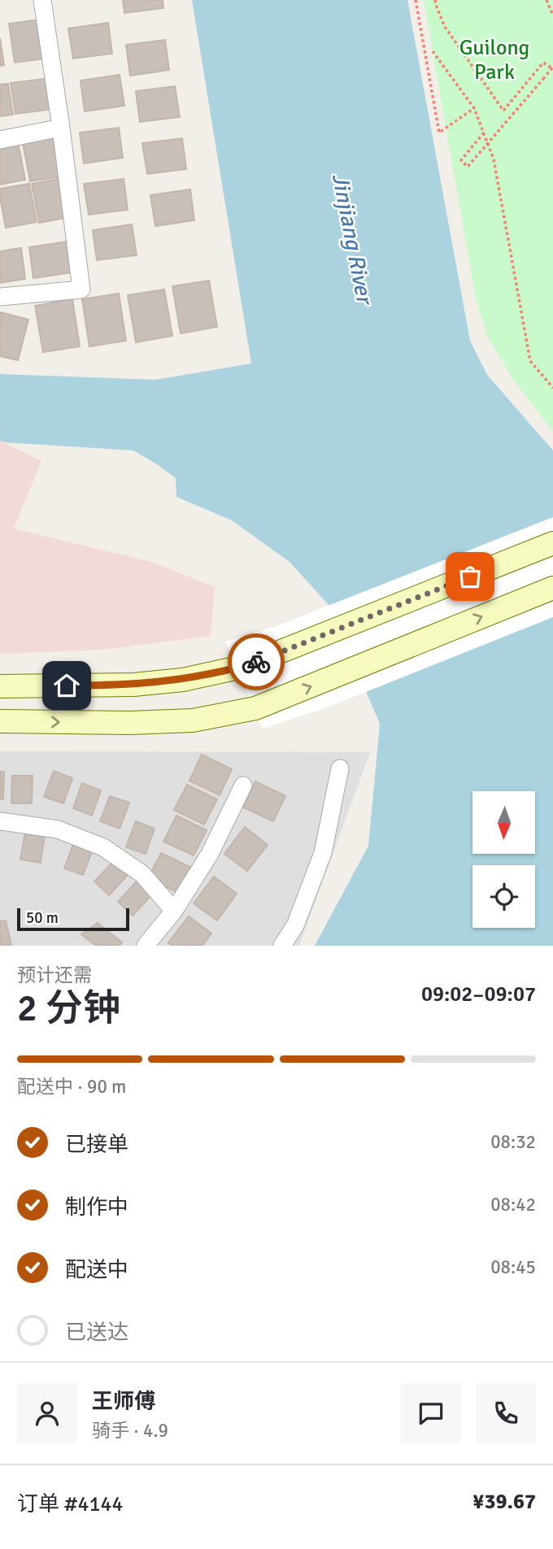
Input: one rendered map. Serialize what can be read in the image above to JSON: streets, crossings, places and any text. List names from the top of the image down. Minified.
{"water":["Jinjiang River"],"parks":["Guilong Park"],"scale_bar":"50 m","north":"bottom","page":{"scale":"50 m","heading":["2 分钟","预计还需","09:02–09:07"],"panel":["王师傅","骑手 · 4.9","订单 #4144","¥39.67"],"bar":"配送中 · 90 m","list":[["已接单","08:32"],["制作中","08:42"],["配送中","08:45"],"已送达"]}}
